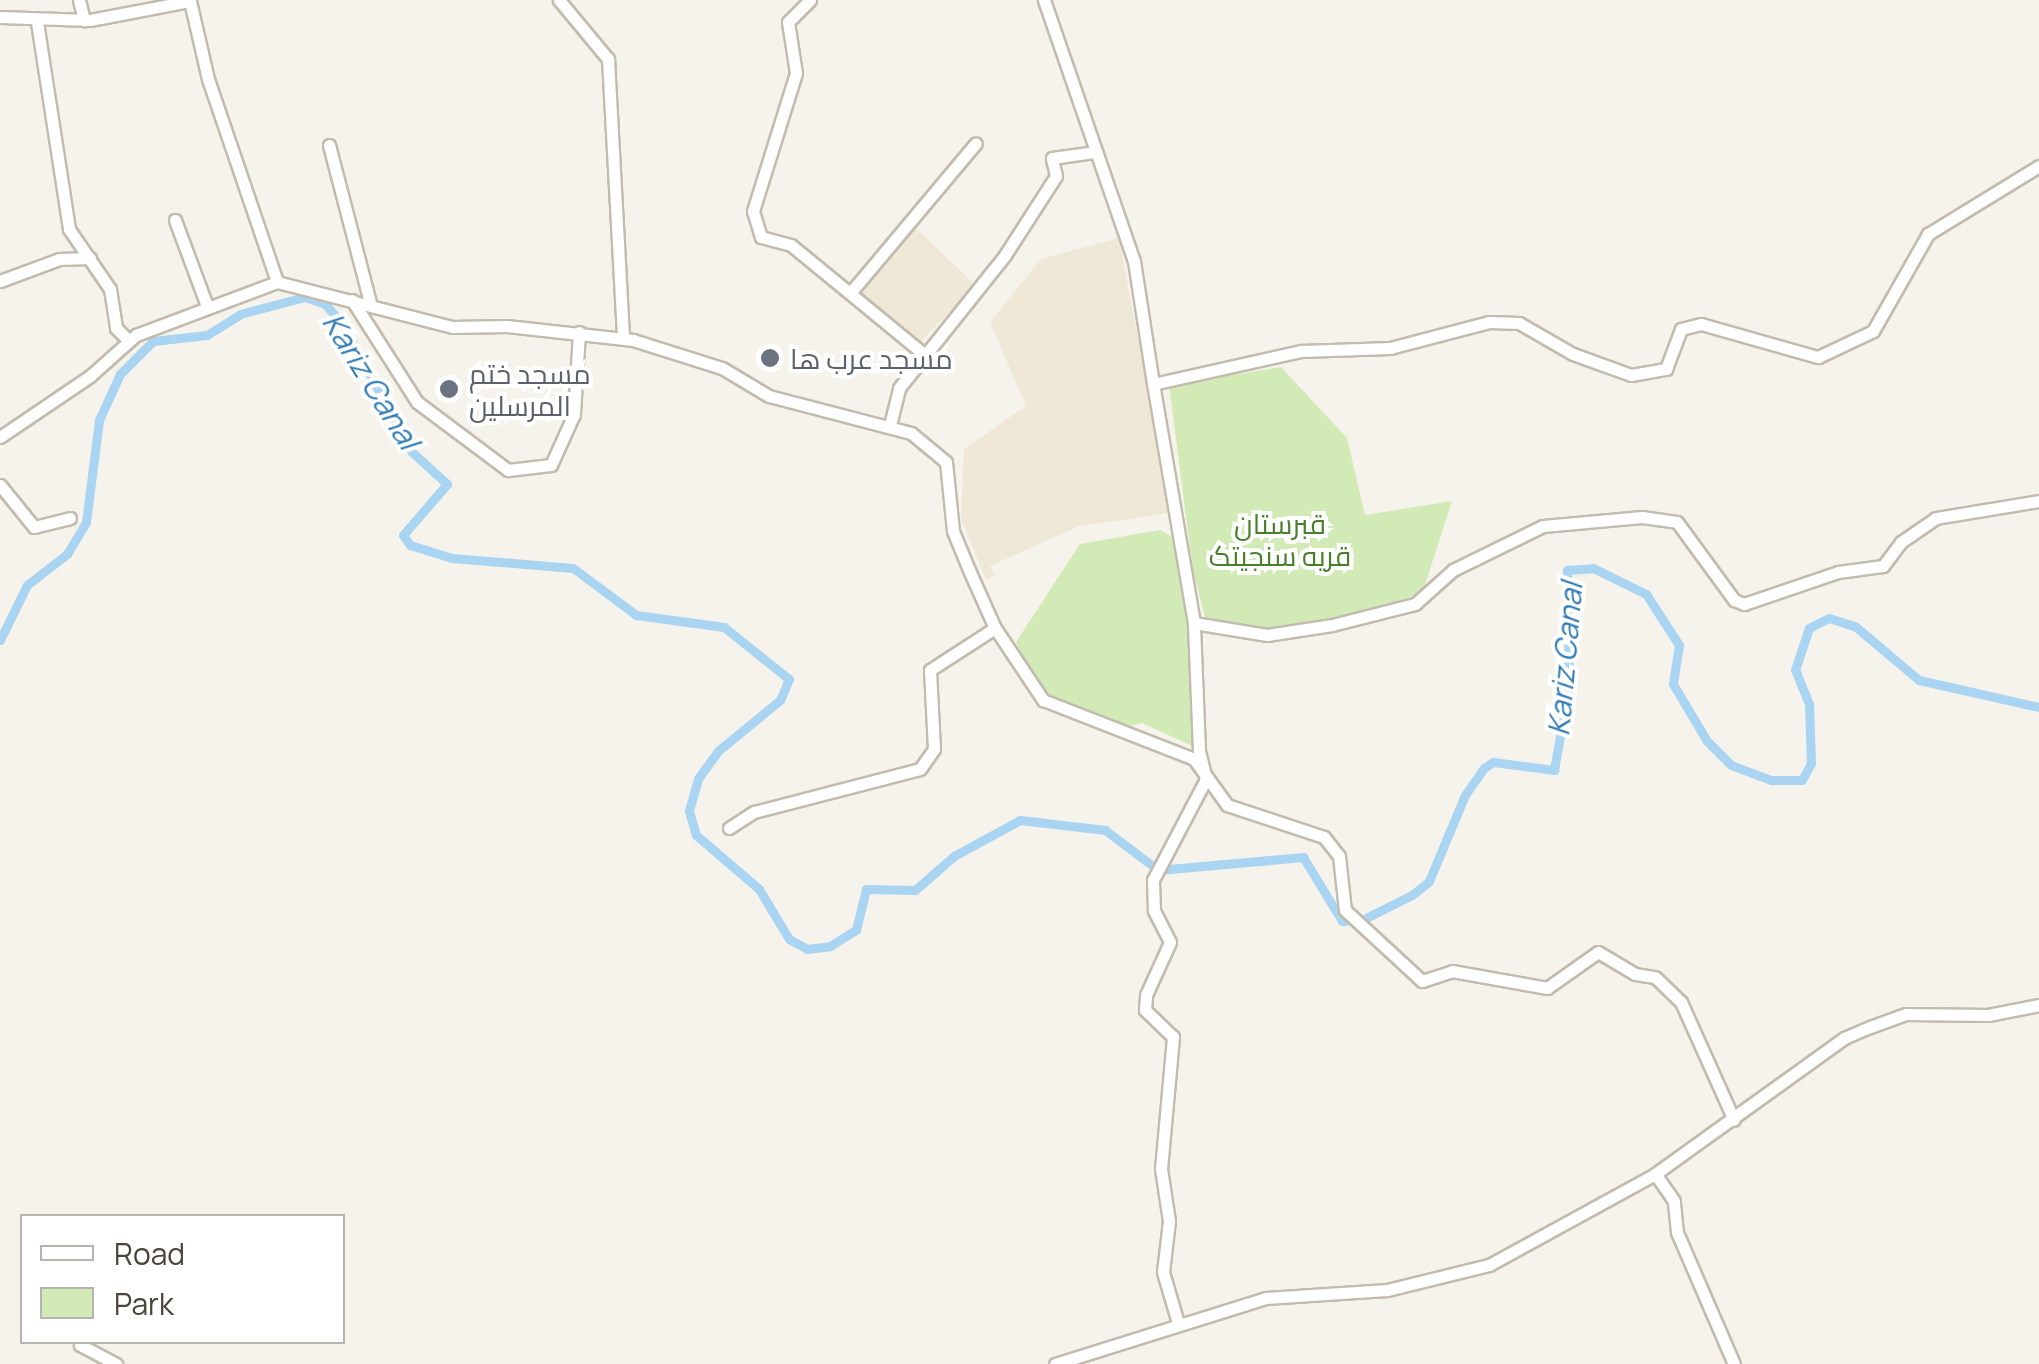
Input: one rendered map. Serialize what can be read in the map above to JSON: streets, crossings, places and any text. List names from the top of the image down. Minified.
{"water":["Kariz Canal"],"parks":["قبرستان قریه سنجیتک"],"places":["مسجد عرب ها","مسجد ختم المرسلین"],"legend":["Road","Park"]}
